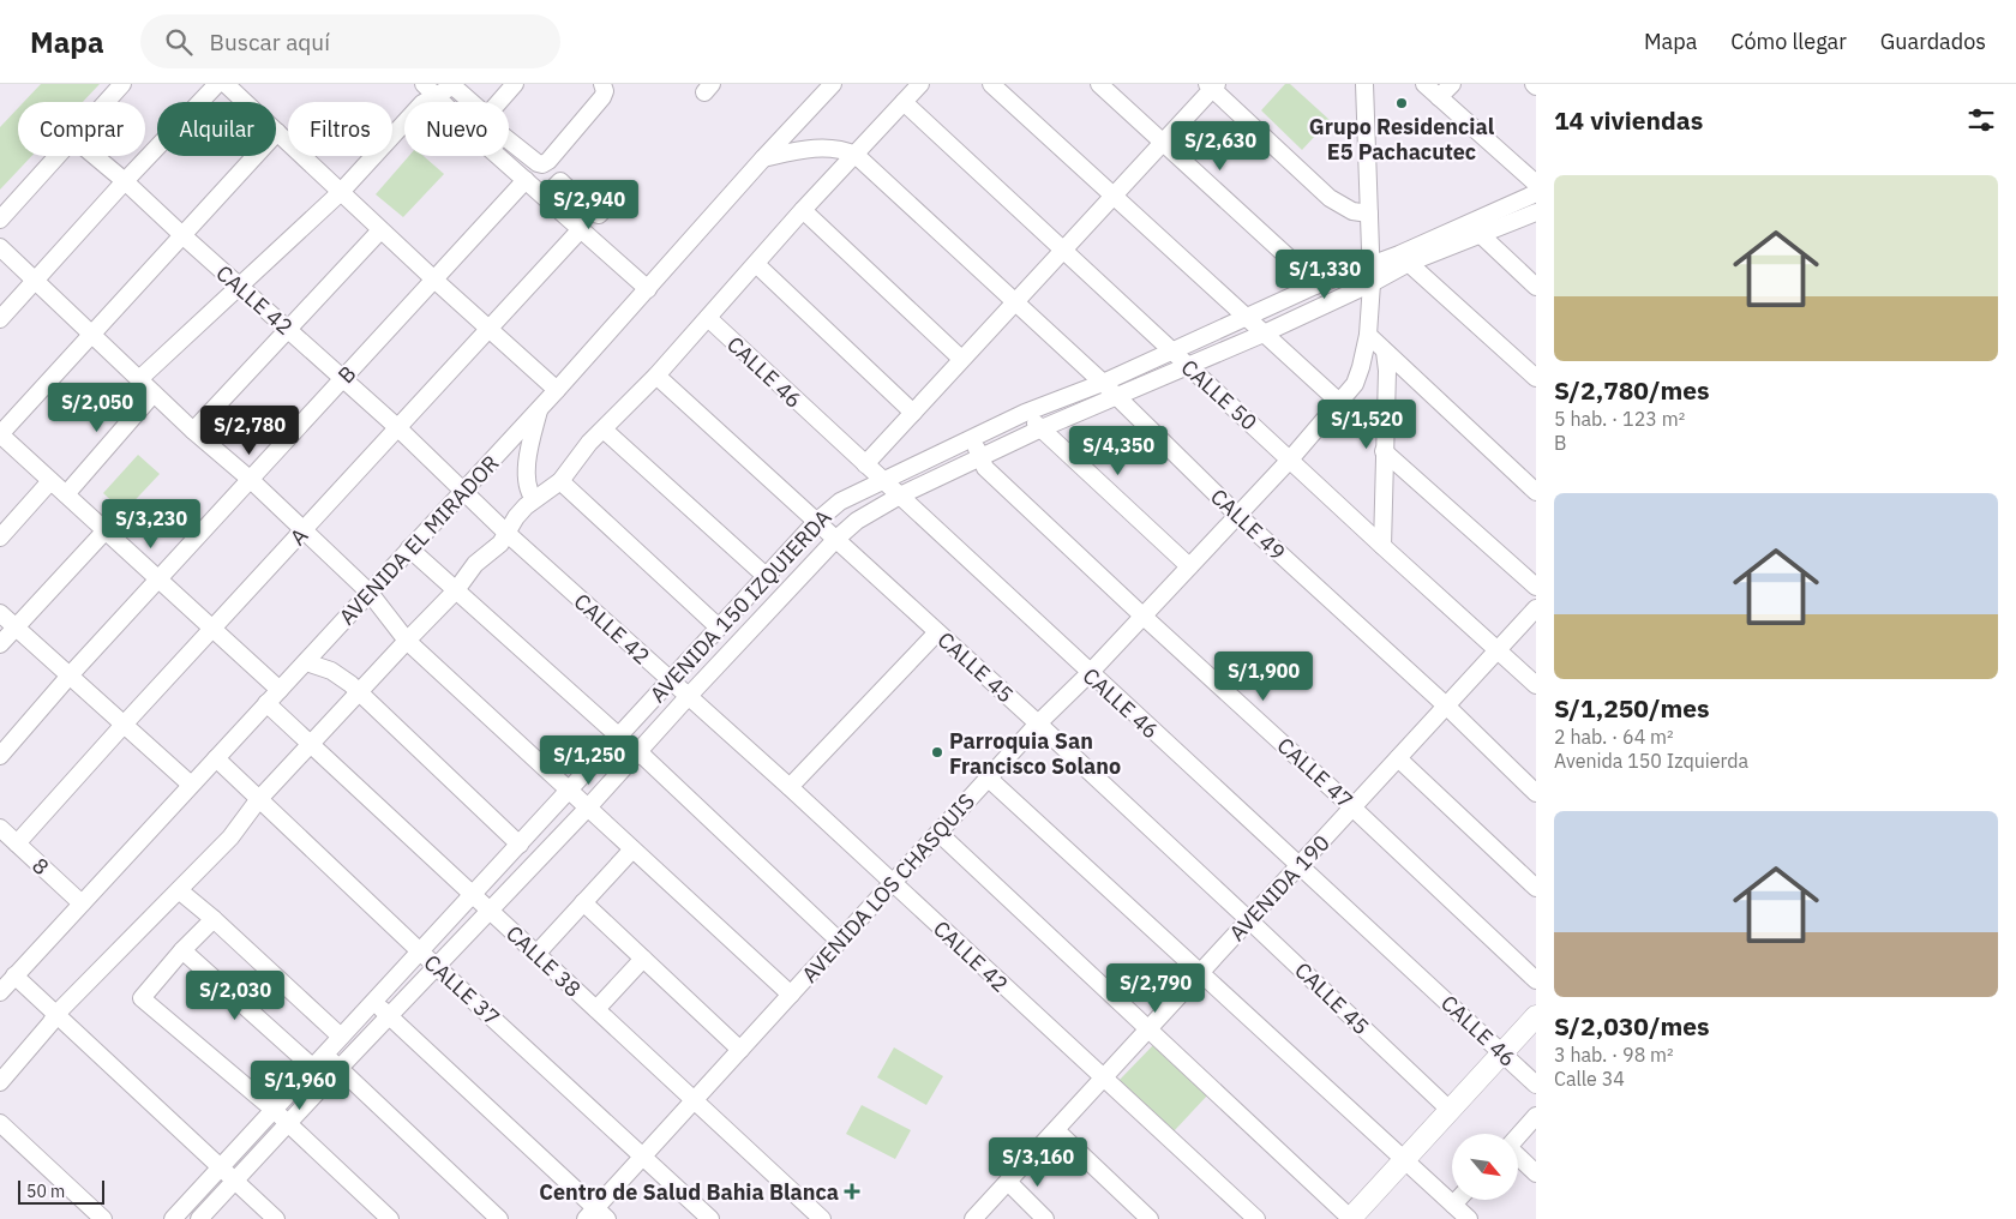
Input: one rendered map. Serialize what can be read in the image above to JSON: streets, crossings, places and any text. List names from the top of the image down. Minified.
{"streets":{"street":["CALLE 42","CALLE 46","B","CALLE 50","CALLE 49","A","AVENIDA EL MIRADOR","AVENIDA 150 IZQUIERDA","CALLE 45","CALLE 47","8","AVENIDA LOS CHASQUIS","AVENIDA 190","CALLE 38","CALLE 37"]},"crossings":[["CALLE 42","B"],["CALLE 42","A"],["CALLE 42","AVENIDA EL MIRADOR"],["CALLE 42","AVENIDA 150 IZQUIERDA"],["CALLE 42","AVENIDA LOS CHASQUIS"],["CALLE 42","AVENIDA 190"],["CALLE 46","AVENIDA 150 IZQUIERDA"],["CALLE 46","AVENIDA LOS CHASQUIS"],["CALLE 46","AVENIDA 190"],["CALLE 50","AVENIDA 150 IZQUIERDA"],["CALLE 50","AVENIDA LOS CHASQUIS"],["CALLE 50","AVENIDA 190"],["CALLE 49","AVENIDA 150 IZQUIERDA"],["CALLE 49","AVENIDA LOS CHASQUIS"],["CALLE 49","AVENIDA 190"],["A","8"],["AVENIDA EL MIRADOR","8"],["AVENIDA EL MIRADOR","CALLE 38"],["AVENIDA EL MIRADOR","CALLE 37"],["AVENIDA 150 IZQUIERDA","CALLE 45"],["AVENIDA 150 IZQUIERDA","CALLE 47"],["AVENIDA 150 IZQUIERDA","AVENIDA LOS CHASQUIS"],["AVENIDA 150 IZQUIERDA","CALLE 38"],["AVENIDA 150 IZQUIERDA","CALLE 37"],["CALLE 45","AVENIDA LOS CHASQUIS"],["CALLE 45","AVENIDA 190"],["CALLE 47","AVENIDA LOS CHASQUIS"],["CALLE 47","AVENIDA 190"],["AVENIDA LOS CHASQUIS","CALLE 38"],["AVENIDA LOS CHASQUIS","CALLE 37"]],"places":{"other":["Grupo Residencial E5 Pachacutec","Parroquia San Francisco Solano"],"health":["Centro de Salud Bahia Blanca"]},"scale_bar":"50 m","north":"bottom right","page":{"header":"Mapa","search":"Buscar aquí","nav":["Mapa","Cómo llegar","Guardados"],"heading":"14 viviendas","chip":["Comprar","Alquilar","Filtros","Nuevo"],"price":["S/2,630","S/2,940","S/1,330","S/2,050","S/1,520","S/2,780","S/4,350","S/3,230","S/1,900","S/1,250","S/2,790","S/2,030","S/1,960","S/3,160"],"list":[{"name":"S/2,780/mes","note":"5 hab. · 123 m² · B"},{"name":"S/1,250/mes","note":"2 hab. · 64 m² · Avenida 150 Izquierda"},{"name":"S/2,030/mes","note":"3 hab. · 98 m² · Calle 34"}],"scale":"50 m"}}
